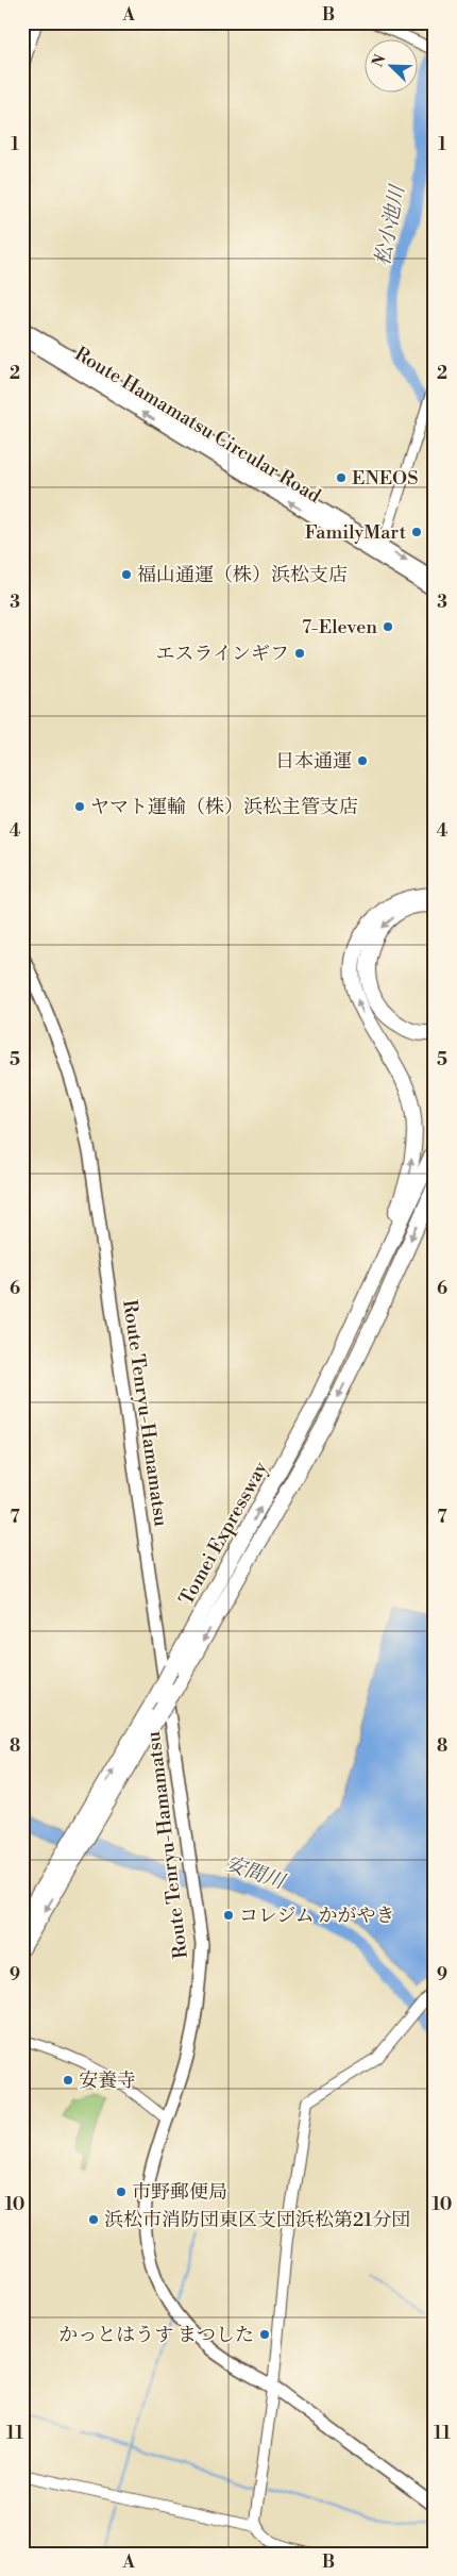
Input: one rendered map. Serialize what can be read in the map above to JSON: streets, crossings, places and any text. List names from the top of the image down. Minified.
{"streets":{"highway":["Tomei Expressway"],"main road":["Route Hamamatsu Circular Road","Route Tenryu-Hamamatsu"]},"water":["松小池川","安間川"],"places":["ENEOS","FamilyMart","福山通運（株）浜松支店","7-Eleven","エスラインギフ","日本通運","ヤマト運輸（株）浜松主管支店","コレジム かがやき","安養寺","市野郵便局","浜松市消防団東区支団浜松第21分団","かっとはうす まつした"],"north":"top left","grid":{"columns":["A","B"],"rows":["1","2","3","4","5","6","7","8","9","10","11"]}}
